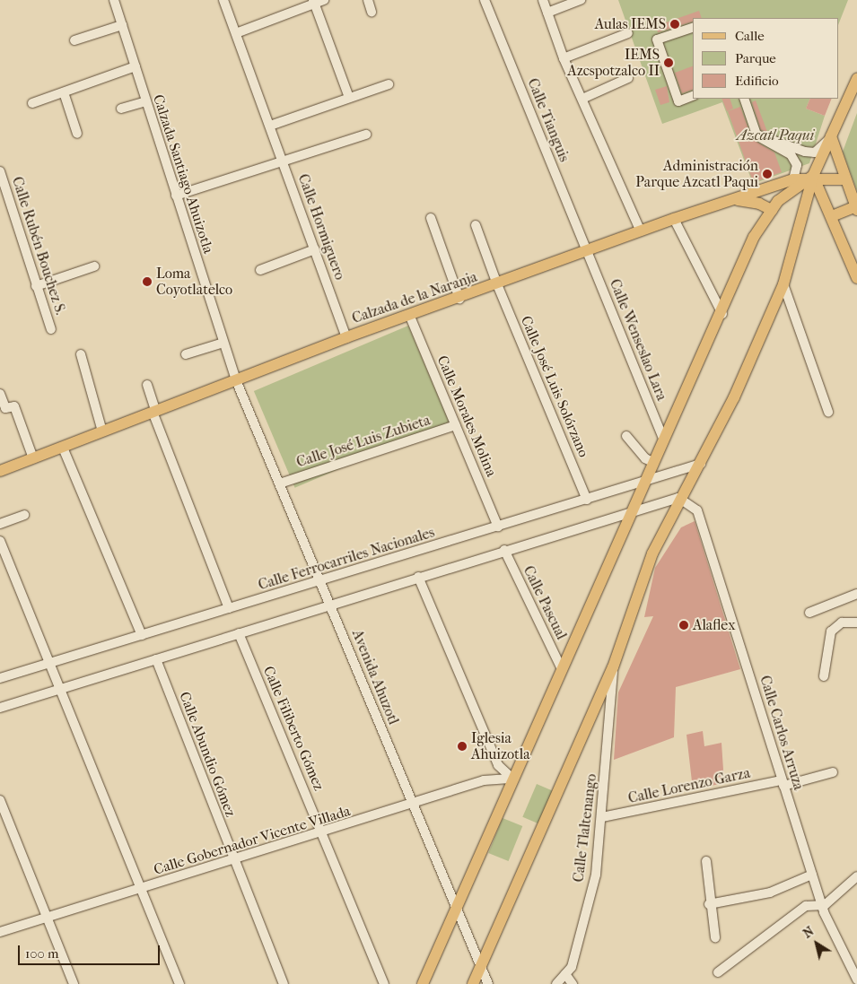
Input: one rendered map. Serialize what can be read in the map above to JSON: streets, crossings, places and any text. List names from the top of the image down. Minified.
{"streets":{"main road":["Calzada de la Naranja"],"street":["Calle Tianguis","Calzada Santiago Ahuizotla","Calle Hormiguero","Calle Rubén Bouchez S.","Calle Wenseslao Lara","Calle José Luis Solórzano","Calle Morales Molina","Calle José Luis Zubieta","Calle Ferrocarriles Nacionales","Calle Pascual","Avenida Ahuzotl","Calle Filiberto Gómez","Calle Carlos Arruza","Calle Abundio Gómez","Calle Lorenzo Garza","Calle Tlaltenango","Calle Gobernador Vicente Villada"]},"crossings":[["Calle Tianguis","Calzada de la Naranja"],["Calle Tianguis","Calle Wenseslao Lara"],["Calzada Santiago Ahuizotla","Calzada de la Naranja"],["Calzada Santiago Ahuizotla","Avenida Ahuzotl"],["Calle Hormiguero","Calzada de la Naranja"],["Calzada de la Naranja","Calle Wenseslao Lara"],["Calzada de la Naranja","Calle José Luis Solórzano"],["Calzada de la Naranja","Calle Morales Molina"],["Calzada de la Naranja","Avenida Ahuzotl"],["Calle José Luis Solórzano","Calle Ferrocarriles Nacionales"],["Calle Morales Molina","Calle José Luis Zubieta"],["Calle Morales Molina","Calle Ferrocarriles Nacionales"],["Calle José Luis Zubieta","Avenida Ahuzotl"],["Calle Ferrocarriles Nacionales","Avenida Ahuzotl"],["Avenida Ahuzotl","Calle Gobernador Vicente Villada"],["Calle Filiberto Gómez","Calle Gobernador Vicente Villada"],["Calle Carlos Arruza","Calle Lorenzo Garza"],["Calle Abundio Gómez","Calle Gobernador Vicente Villada"],["Calle Lorenzo Garza","Calle Tlaltenango"]],"parks":["Azcatl Paqui"],"places":["Aulas IEMS","IEMS Azcspotzalco II","Administración Parque Azcatl Paqui","Loma Coyotlatelco","Alaflex","Iglesia Ahuizotla"],"legend":["Calle","Parque","Edificio"],"scale_bar":"100 m","north":"top left"}
